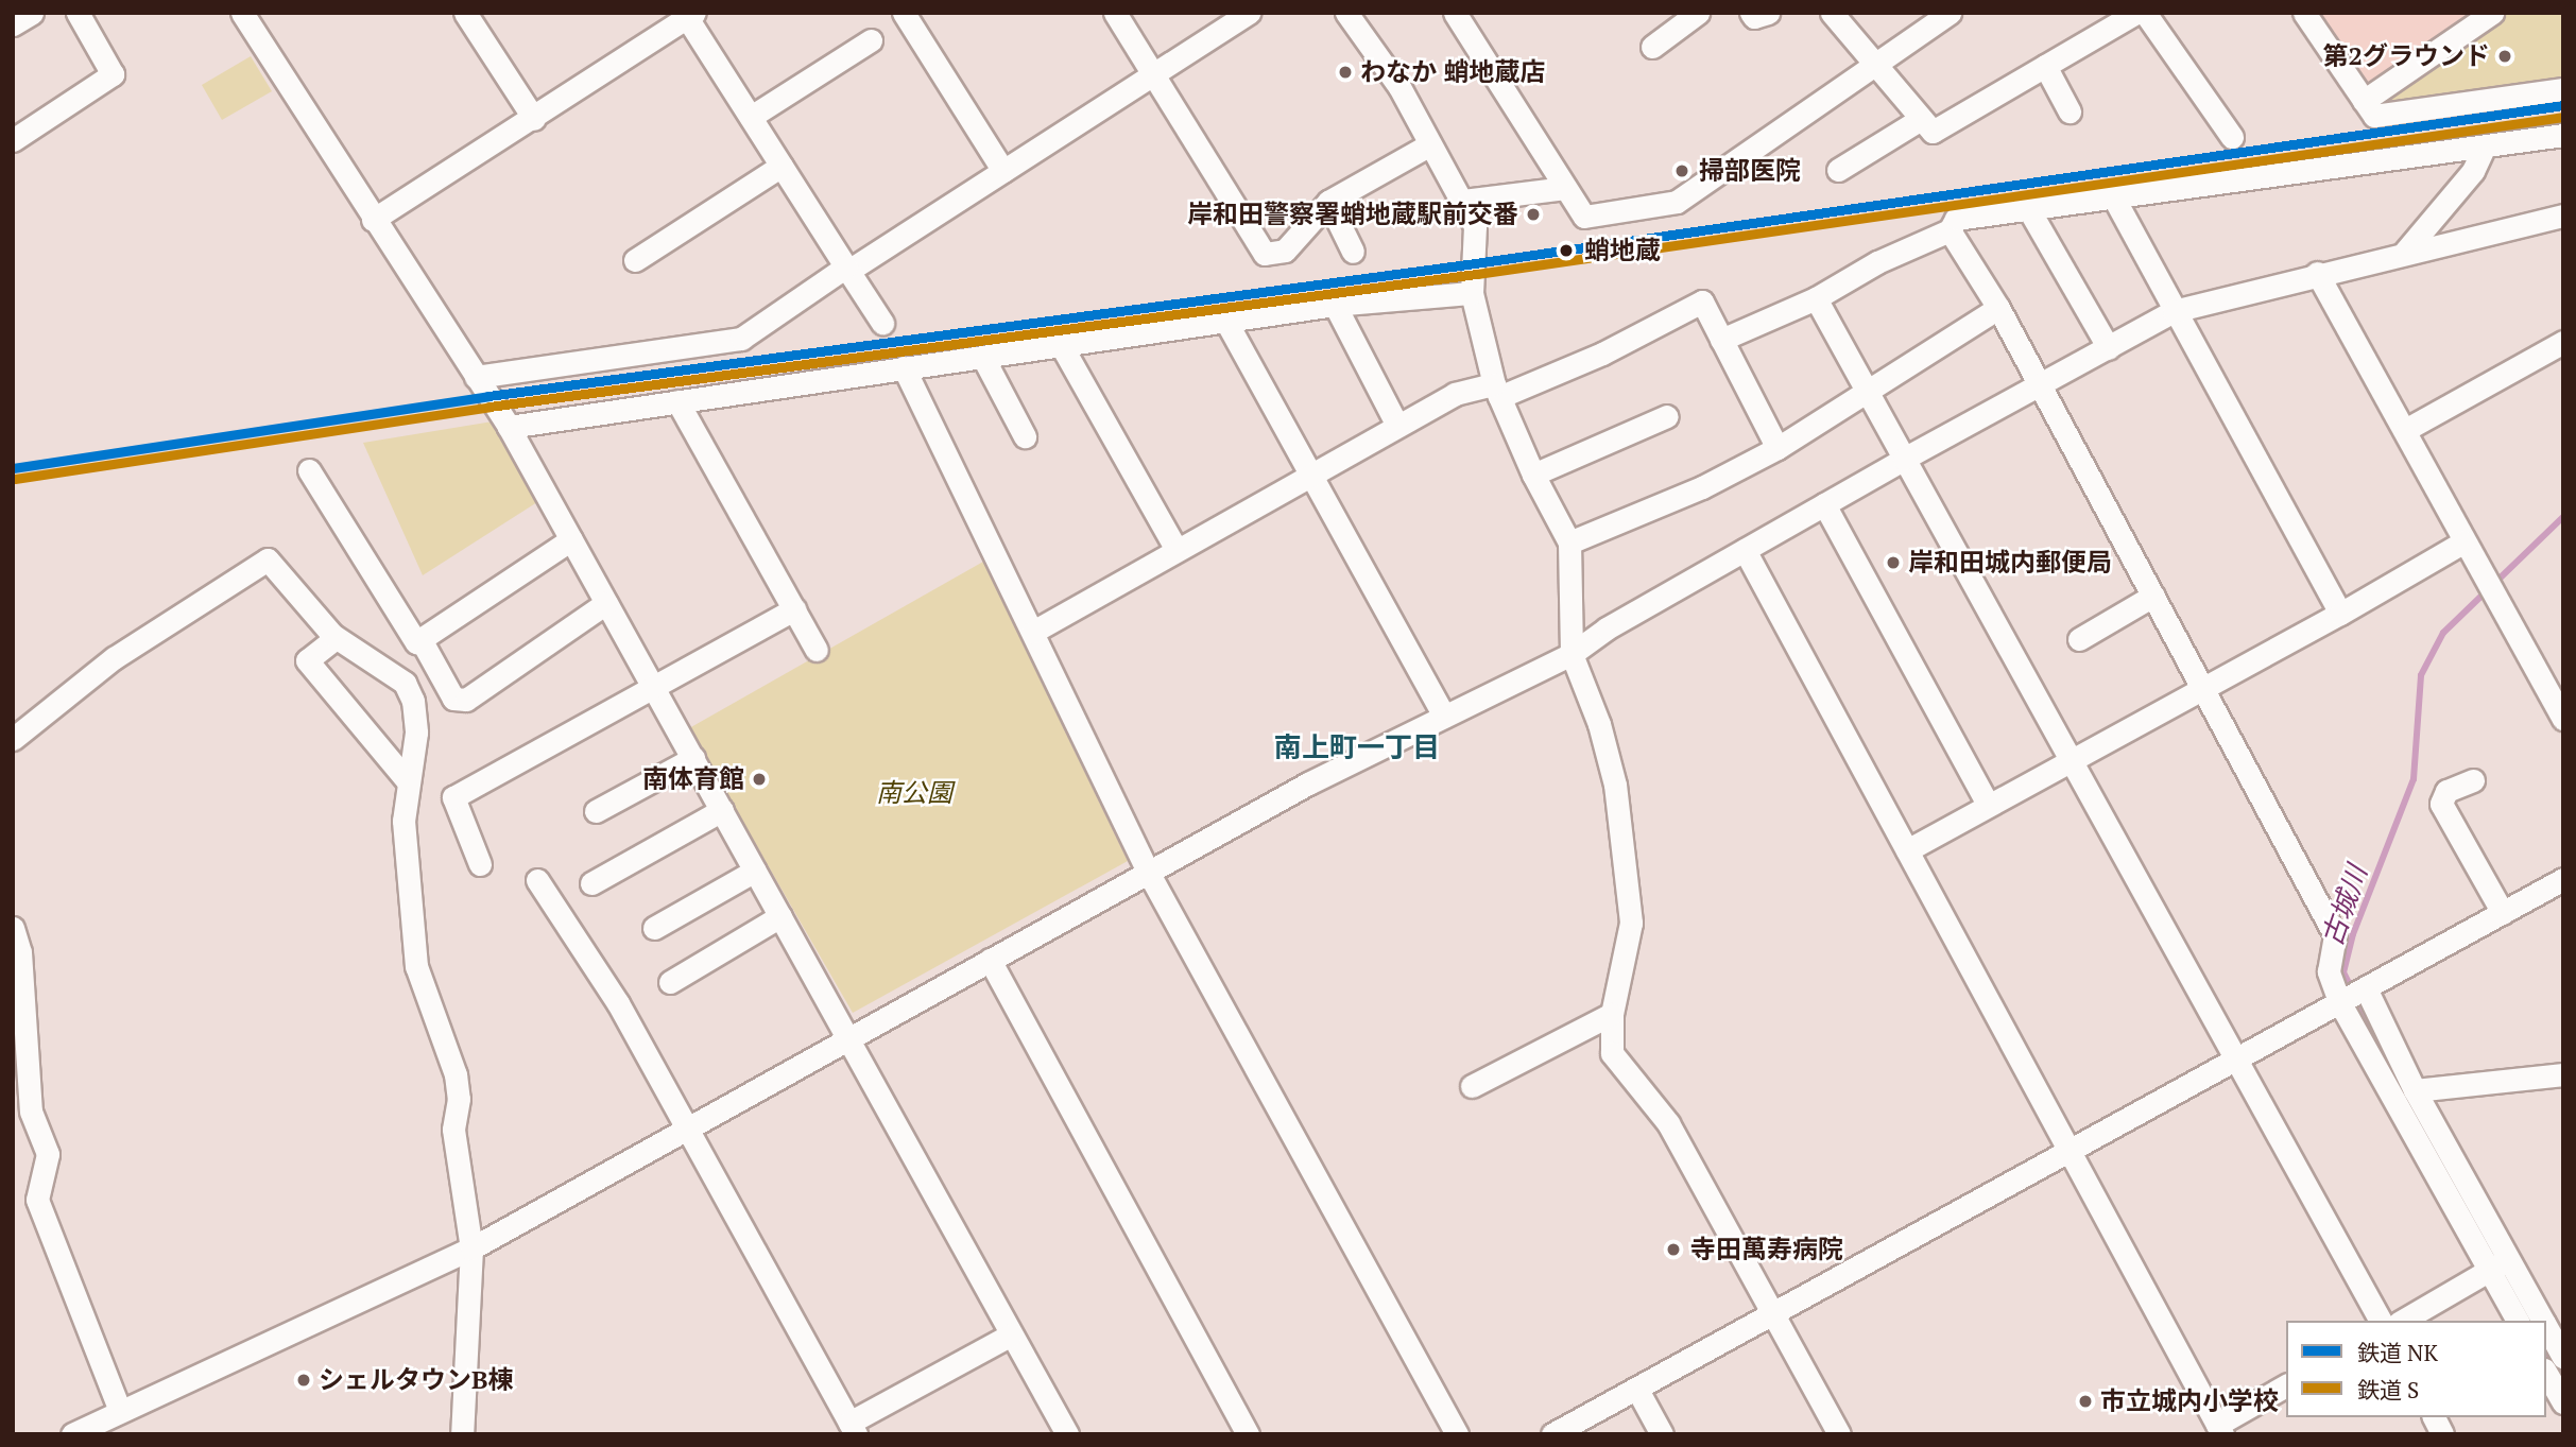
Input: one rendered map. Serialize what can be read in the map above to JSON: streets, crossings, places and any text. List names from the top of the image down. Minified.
{"districts":["南上町一丁目"],"water":["古城川"],"parks":["南公園"],"places":["第2グラウンド","わなか 蛸地蔵店","掃部医院","岸和田警察署蛸地蔵駅前交番","蛸地蔵","岸和田城内郵便局","南体育館","寺田萬寿病院","シェルタウンB棟","市立城内小学校"],"lines":["rail line NK","rail line S"],"legend":["鉄道 NK","鉄道 S"]}
